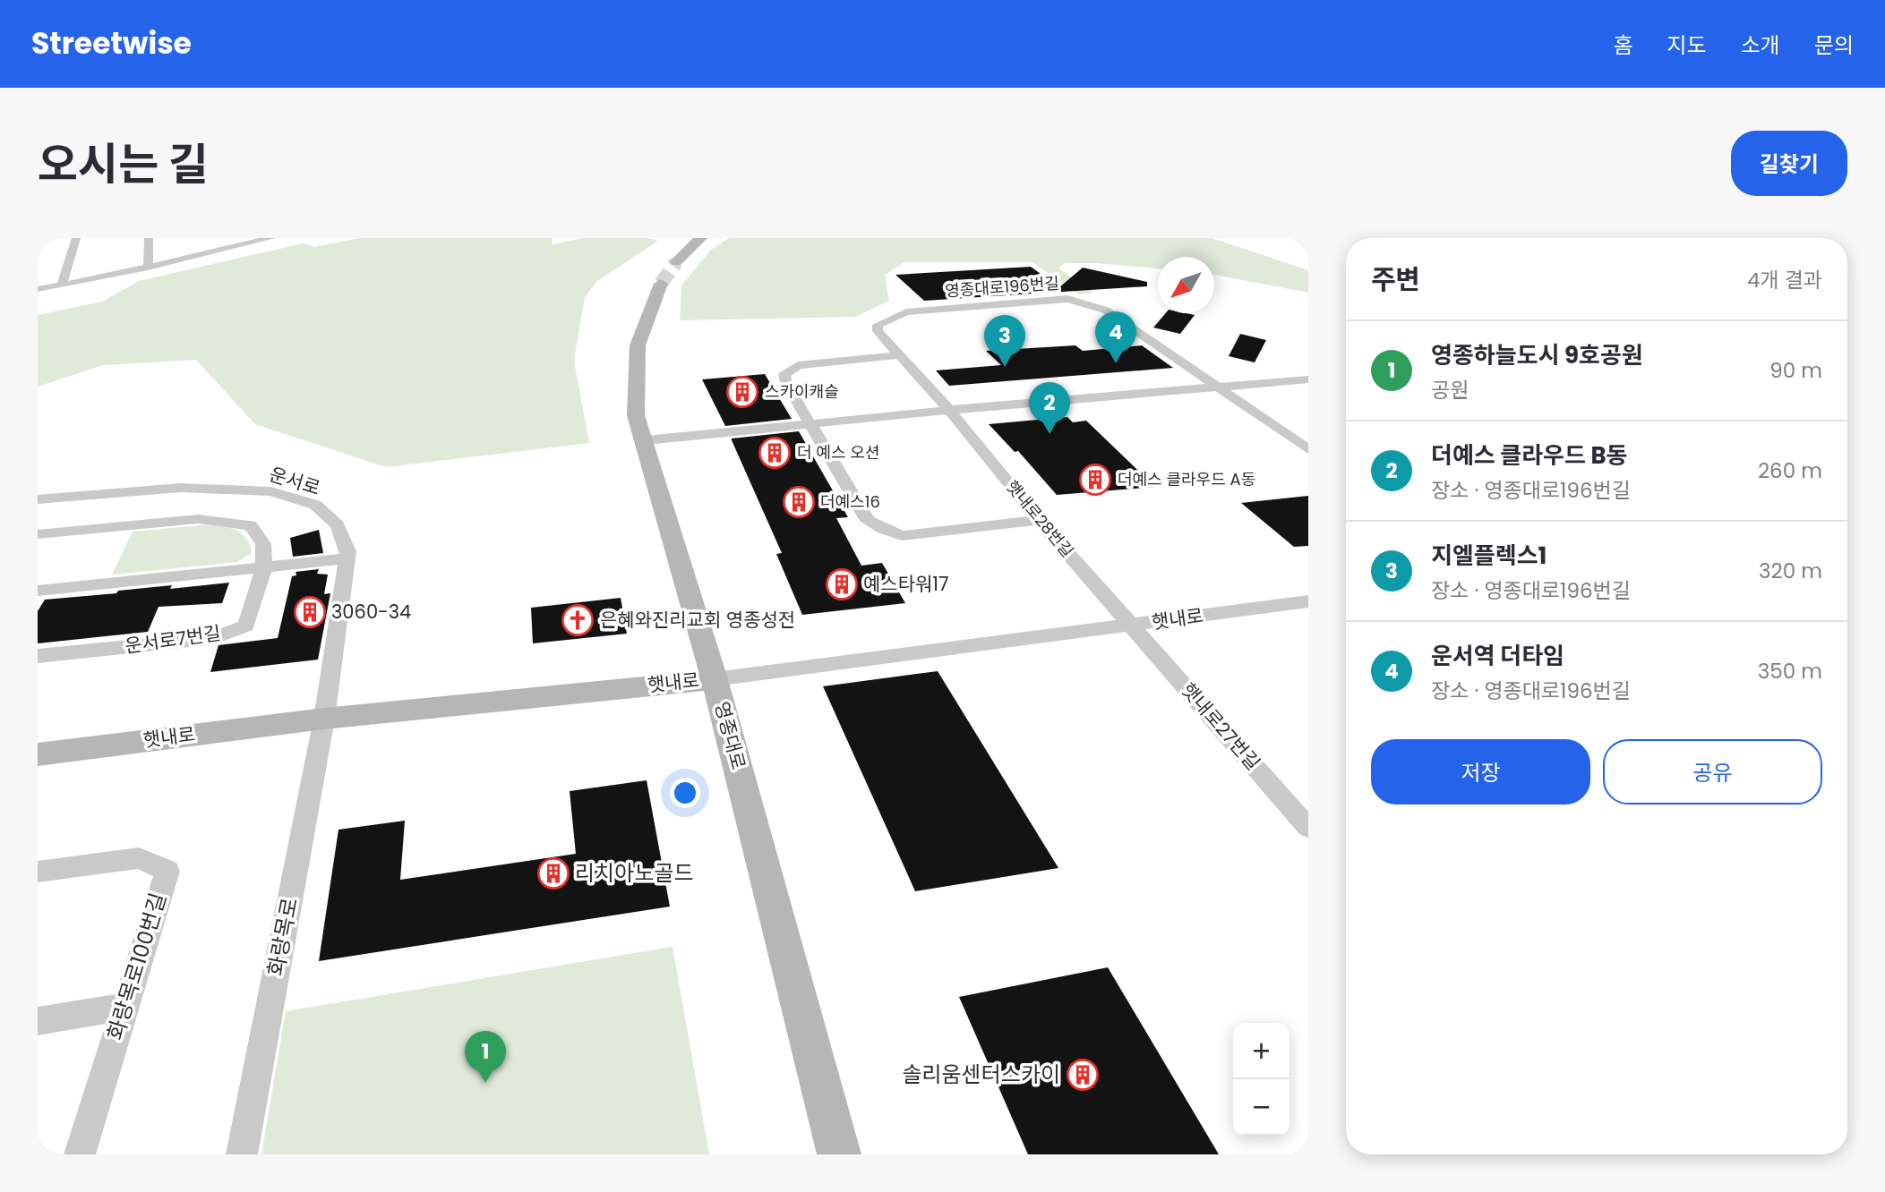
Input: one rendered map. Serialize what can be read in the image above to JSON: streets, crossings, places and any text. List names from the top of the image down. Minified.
{"streets":{"main road":["햇내로","영종대로"],"street":["영종대로196번길","운서로","햇내로28번길","운서로7번길","햇내로27번길","화랑목로","화랑목로100번길"]},"crossings":[["영종대로196번길","햇내로28번길"],["운서로","햇내로"],["운서로","화랑목로"],["햇내로28번길","햇내로"],["햇내로28번길","햇내로27번길"],["햇내로","햇내로27번길"],["햇내로","영종대로"],["햇내로","화랑목로"]],"places":{"building":["스카이캐슬","더 예스 오션","더예스 클라우드 A동","더예스16","예스타워17","3060-34","리치아노골드","솔리움센터스카이"],"church":["은혜와진리교회 영종성전"]},"north":"bottom left","page":{"header":"Streetwise","nav":["홈","지도","소개","문의"],"title":"오시는 길","buttons":["길찾기",["저장","공유"]],"heading":["주변","4개 결과"],"pins":["4","3","2","1"],"list":[{"mark":"1","name":"영종하늘도시 9호공원","note":"공원","value":"90 m"},{"mark":"2","name":"더예스 클라우드 B동","note":"장소 · 영종대로196번길","value":"260 m"},{"mark":"3","name":"지엘플렉스1","note":"장소 · 영종대로196번길","value":"320 m"},{"mark":"4","name":"운서역 더타임","note":"장소 · 영종대로196번길","value":"350 m"}],"map_buttons":["+","−"]}}
